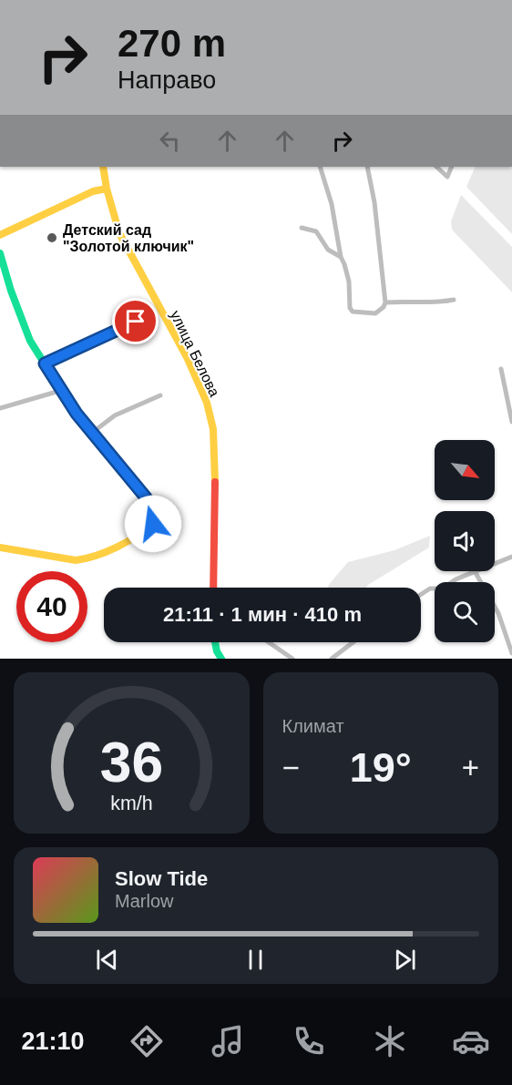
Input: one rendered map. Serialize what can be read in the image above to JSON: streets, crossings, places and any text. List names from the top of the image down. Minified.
{"streets":{"street":["улица Белова"]},"places":["Детский сад \"Золотой ключик\""],"north":"bottom right","page":{"turn":["270 m","Направо"],"limit":"40","trip":"21:11 · 1 мин · 410 m","tile":"Климат","heat":["−","19°","+"],"song":["Slow Tide","Marlow"],"tabs":"21:10","gauge":["36","km/h"]}}
